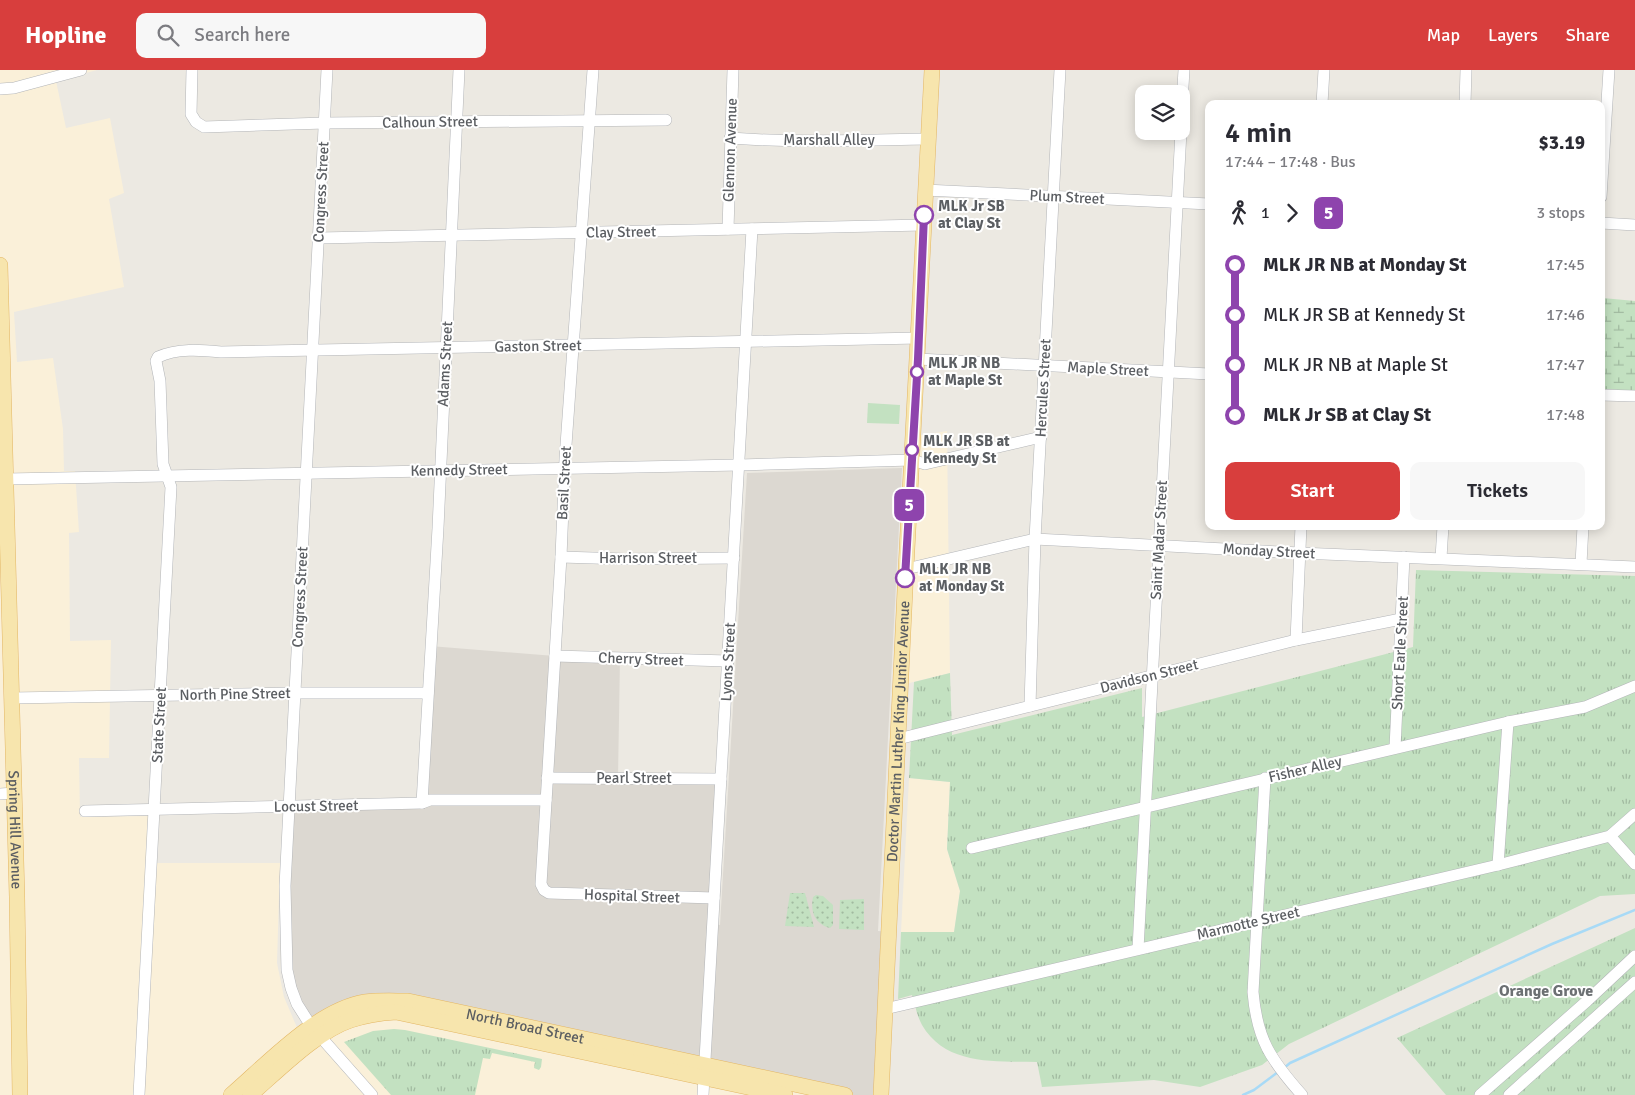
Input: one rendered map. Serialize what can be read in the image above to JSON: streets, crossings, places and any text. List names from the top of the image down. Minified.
{"streets":{"main road":["Doctor Martin Luther King Junior Avenue","Spring Hill Avenue","North Broad Street"],"street":["Calhoun Street","Marshall Alley","Glennon Avenue","Congress Street","Plum Street","Clay Street","Gaston Street","Adams Street","Maple Street","Hercules Street","Kennedy Street","Basil Street","Saint Madar Street","Monday Street","Harrison Street","Short Earle Street","Cherry Street","Lyons Street","Davidson Street","North Pine Street","State Street","Fisher Alley","Pearl Street","Locust Street","Hospital Street","Marmotte Street"]},"crossings":[["Calhoun Street","Congress Street"],["Calhoun Street","Adams Street"],["Calhoun Street","Basil Street"],["Marshall Alley","Glennon Avenue"],["Marshall Alley","Doctor Martin Luther King Junior Avenue"],["Glennon Avenue","Clay Street"],["Congress Street","Clay Street"],["Congress Street","Gaston Street"],["Congress Street","Kennedy Street"],["Congress Street","North Pine Street"],["Congress Street","Locust Street"],["Congress Street","North Broad Street"],["Plum Street","Hercules Street"],["Plum Street","Saint Madar Street"],["Plum Street","Doctor Martin Luther King Junior Avenue"],["Clay Street","Adams Street"],["Clay Street","Basil Street"],["Clay Street","Lyons Street"],["Clay Street","Doctor Martin Luther King Junior Avenue"],["Gaston Street","Adams Street"],["Gaston Street","Basil Street"],["Gaston Street","Lyons Street"],["Gaston Street","State Street"],["Gaston Street","Doctor Martin Luther King Junior Avenue"],["Adams Street","Kennedy Street"],["Adams Street","North Pine Street"],["Maple Street","Hercules Street"],["Maple Street","Saint Madar Street"],["Maple Street","Doctor Martin Luther King Junior Avenue"],["Hercules Street","Kennedy Street"],["Hercules Street","Monday Street"],["Hercules Street","Davidson Street"],["Kennedy Street","Basil Street"],["Kennedy Street","Lyons Street"],["Kennedy Street","State Street"],["Kennedy Street","Doctor Martin Luther King Junior Avenue"],["Kennedy Street","Spring Hill Avenue"],["Basil Street","Harrison Street"],["Basil Street","Cherry Street"],["Basil Street","Pearl Street"],["Basil Street","Locust Street"],["Basil Street","Hospital Street"],["Saint Madar Street","Monday Street"],["Saint Madar Street","Davidson Street"],["Saint Madar Street","Fisher Alley"],["Saint Madar Street","Marmotte Street"],["Monday Street","Short Earle Street"],["Monday Street","Doctor Martin Luther King Junior Avenue"],["Harrison Street","Lyons Street"],["Short Earle Street","Davidson Street"],["Short Earle Street","Fisher Alley"],["Cherry Street","Lyons Street"],["Lyons Street","Pearl Street"],["Lyons Street","Hospital Street"],["Lyons Street","North Broad Street"],["Davidson Street","Doctor Martin Luther King Junior Avenue"],["North Pine Street","State Street"],["North Pine Street","Spring Hill Avenue"],["State Street","Locust Street"],["Doctor Martin Luther King Junior Avenue","Marmotte Street"]],"districts":["Orange Grove"],"places":["MLK Jr SB at Clay St","MLK JR NB at Maple St","MLK JR SB at Kennedy St","MLK JR NB at Monday St"],"lines":["bus line 5"],"page":{"header":"Hopline","search":"Search here","nav":["Map","Layers","Share"],"on_map":"5","heading":["4 min","17:44 – 17:48 · Bus","$3.19"],"legs":["1","5","3 stops"],"list":[{"name":"MLK JR NB at Monday St","value":"17:45"},{"name":"MLK JR SB at Kennedy St","value":"17:46"},{"name":"MLK JR NB at Maple St","value":"17:47"},{"name":"MLK Jr SB at Clay St","value":"17:48"}],"buttons":["Start","Tickets"]}}
